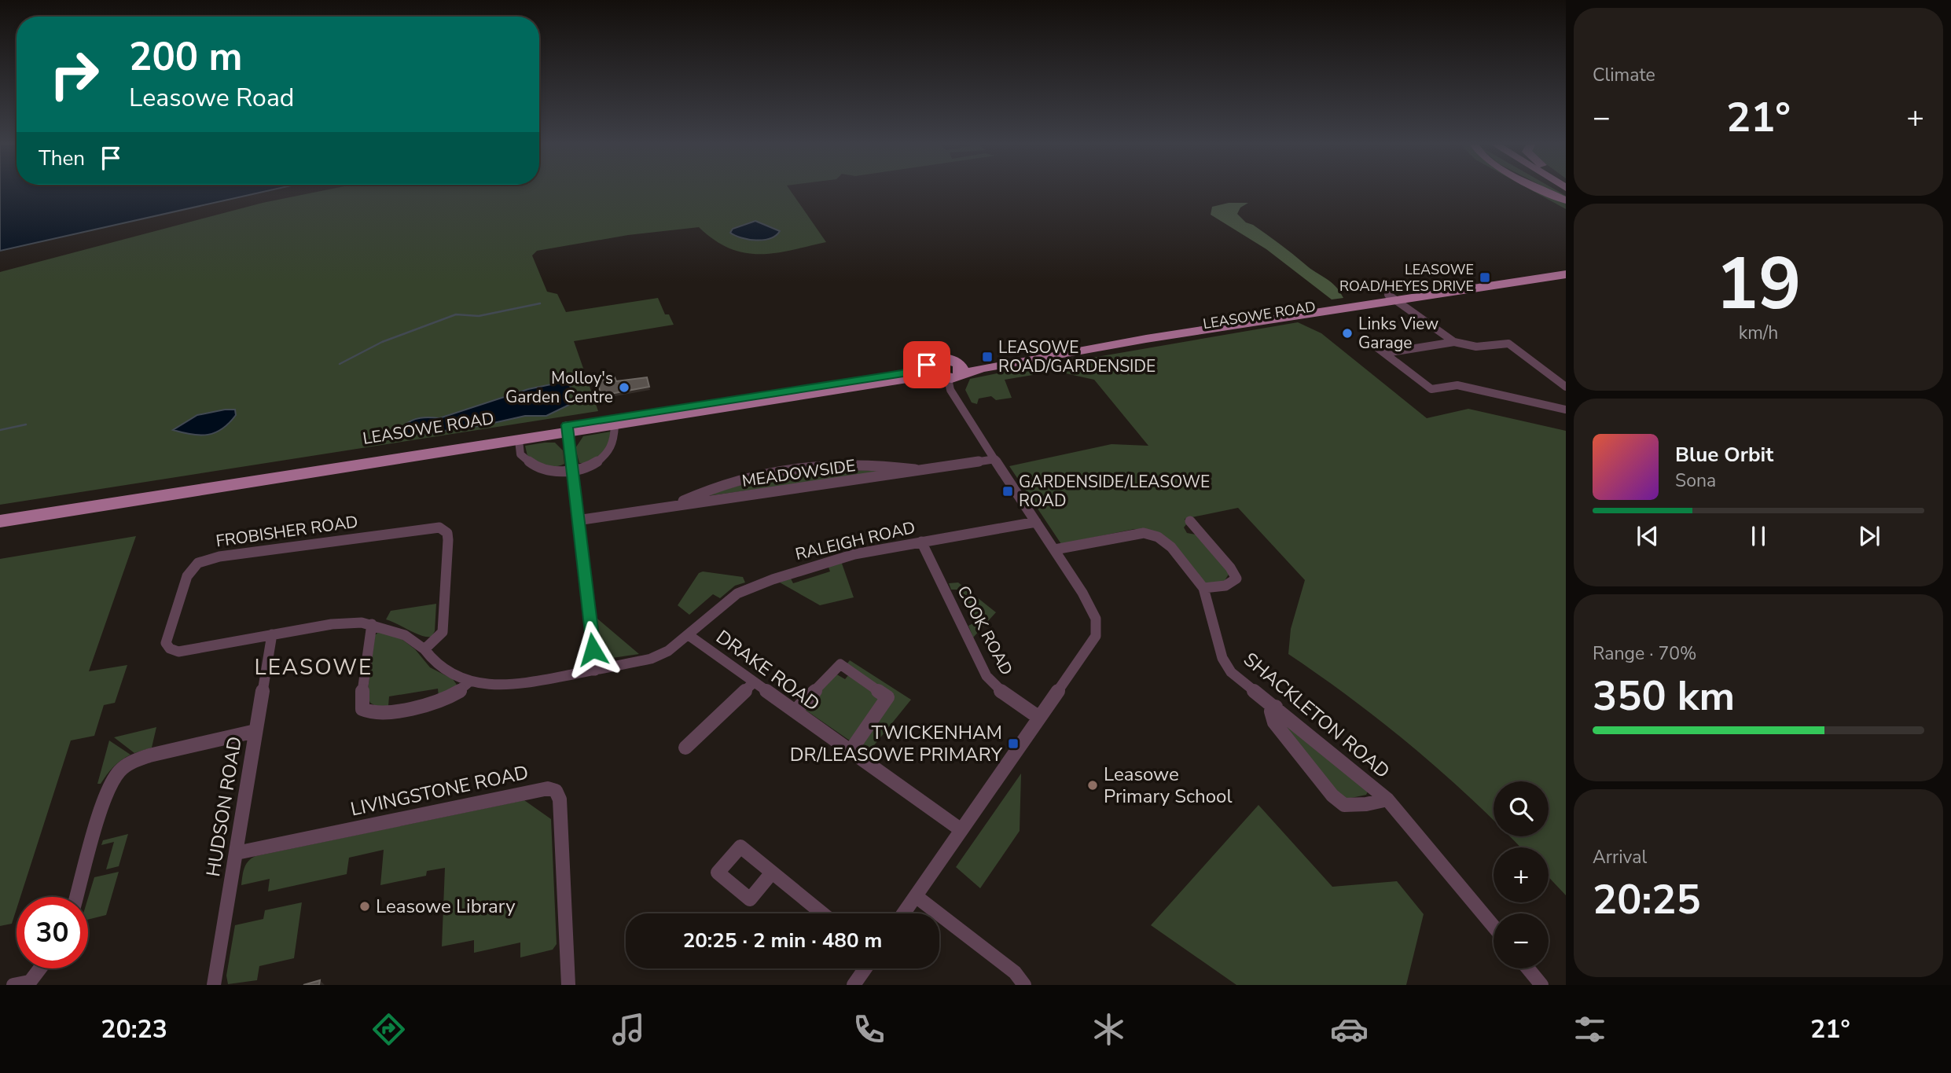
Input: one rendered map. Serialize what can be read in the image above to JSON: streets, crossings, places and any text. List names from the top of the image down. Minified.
{"streets":{"main road":["LEASOWE ROAD"],"street":["MEADOWSIDE","FROBISHER ROAD","RALEIGH ROAD","COOK ROAD","DRAKE ROAD","SHACKLETON ROAD","LIVINGSTONE ROAD","HUDSON ROAD"]},"crossings":[["FROBISHER ROAD","RALEIGH ROAD"],["FROBISHER ROAD","HUDSON ROAD"],["RALEIGH ROAD","COOK ROAD"],["RALEIGH ROAD","DRAKE ROAD"],["LIVINGSTONE ROAD","HUDSON ROAD"]],"districts":["LEASOWE"],"places":{"transit":["LEASOWE ROAD/HEYES DRIVE","LEASOWE ROAD/GARDENSIDE","GARDENSIDE/LEASOWE ROAD","TWICKENHAM DR/LEASOWE PRIMARY"],"other":["Links View Garage","Molloy's Garden Centre","Leasowe Primary School","Leasowe Library"]},"page":{"tile":["Climate",["19","km/h"],["Range · 70%","350 km"],["Arrival","20:25"]],"turn":["200 m","Leasowe Road"],"heat":["−","21°","+"],"then":"Then","song":["Blue Orbit","Sona"],"map_buttons":["+","−"],"limit":"30","trip":"20:25 · 2 min · 480 m","tabs":["20:23","21°"]}}
